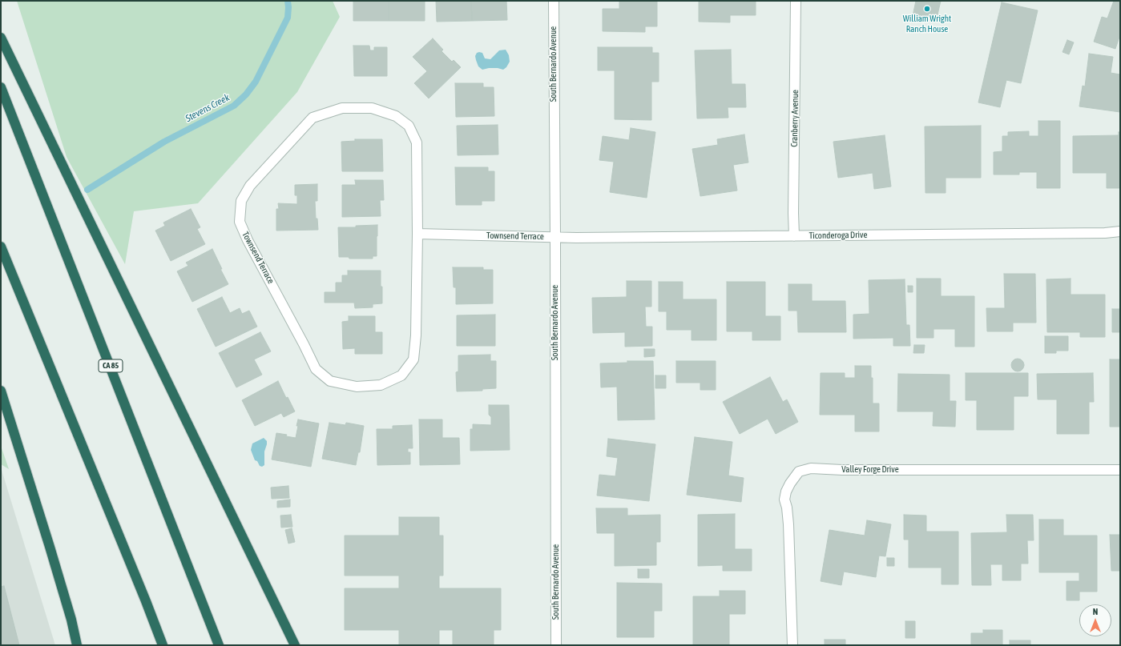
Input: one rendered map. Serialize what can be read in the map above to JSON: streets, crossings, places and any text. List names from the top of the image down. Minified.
{"streets":{"highway":["CA 85"],"street":["South Bernardo Avenue","Cranberry Avenue","Ticonderoga Drive","Townsend Terrace","Valley Forge Drive"]},"crossings":[["South Bernardo Avenue","Ticonderoga Drive"],["South Bernardo Avenue","Townsend Terrace"],["Cranberry Avenue","Ticonderoga Drive"],["Ticonderoga Drive","Townsend Terrace"]],"water":["Stevens Creek"],"places":["William Wright Ranch House"],"north":"top"}
